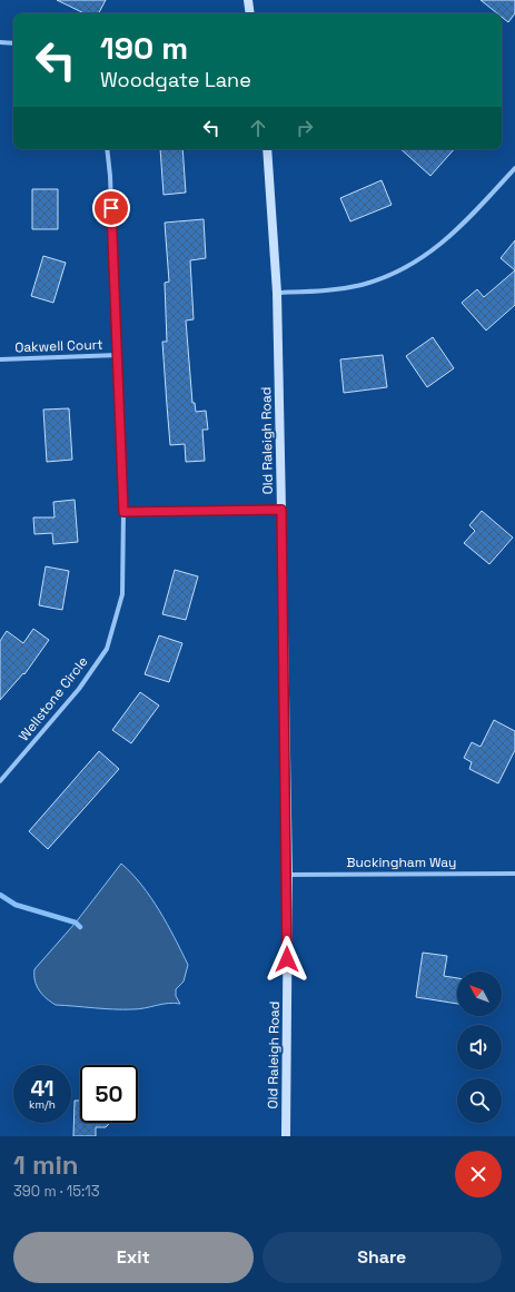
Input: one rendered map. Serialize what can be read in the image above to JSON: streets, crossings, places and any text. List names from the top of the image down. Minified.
{"streets":{"main road":["Old Raleigh Road"],"street":["Oakwell Court","Wellstone Circle","Buckingham Way"]},"crossings":[["Oakwell Court","Wellstone Circle"],["Old Raleigh Road","Buckingham Way"]],"north":"top left","page":{"turn":["190 m","Woodgate Lane"],"speed":"41 km/h","limit":"50","heading":["1 min","390 m · 15:13"],"buttons":["Exit","Share"]}}
